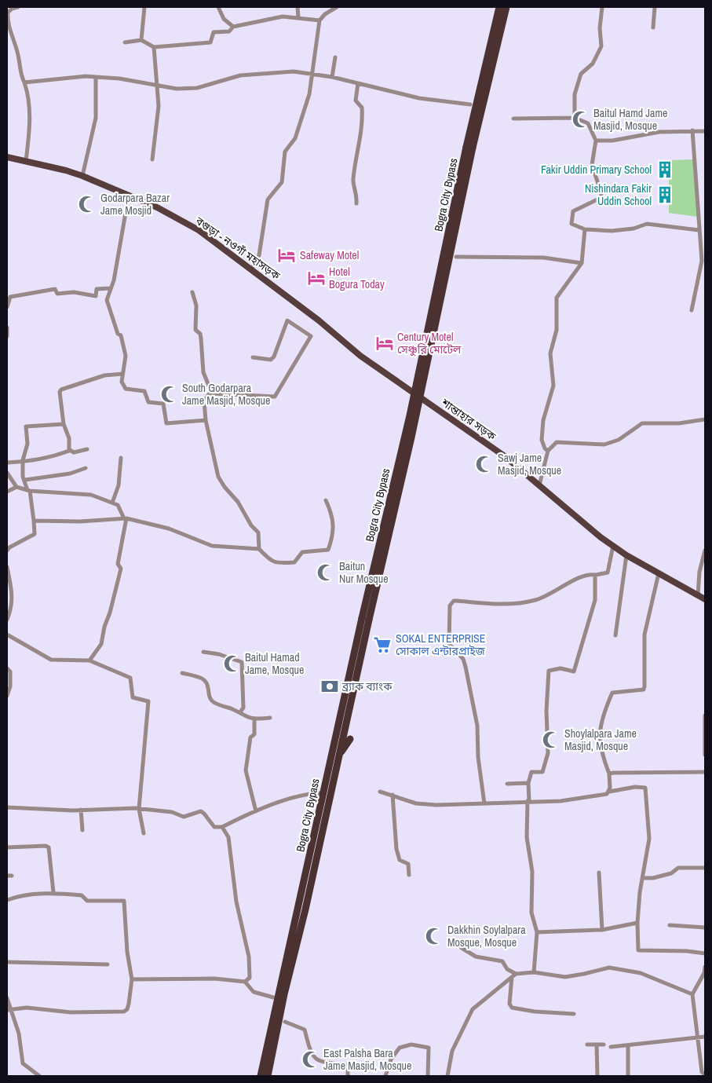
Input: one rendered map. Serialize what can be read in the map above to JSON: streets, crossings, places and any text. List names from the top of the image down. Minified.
{"streets":{"highway":["Bogra City Bypass"],"main road":["বগুড়া - নওগাঁ মহাসড়ক","শান্তাহার সড়ক"]},"crossings":[["বগুড়া - নওগাঁ মহাসড়ক","শান্তাহার সড়ক"]],"places":{"mosque":["Baitul Hamd Jame Masjid, Mosque","Godarpara Bazar Jame Mosjid","South Godarpara Jame Masjid, Mosque","Sawj Jame Masjid, Mosque","Baitun Nur Mosque","Baitul Hamad Jame, Mosque","Shoylalpara Jame Masjid, Mosque","Dakkhin Soylalpara Mosque, Mosque","East Palsha Bara Jame Masjid, Mosque"],"building":["Fakir Uddin Primary School","Nishindara Fakir Uddin School"],"hotel":["Safeway Motel","Hotel Bogura Today","Century Motel সেঞ্চুরি মোটেল"],"supermarket":["SOKAL ENTERPRISE সোকাল এন্টারপ্রাইজ"],"bank":["ব্র্যাক ব্যাংক"]}}
